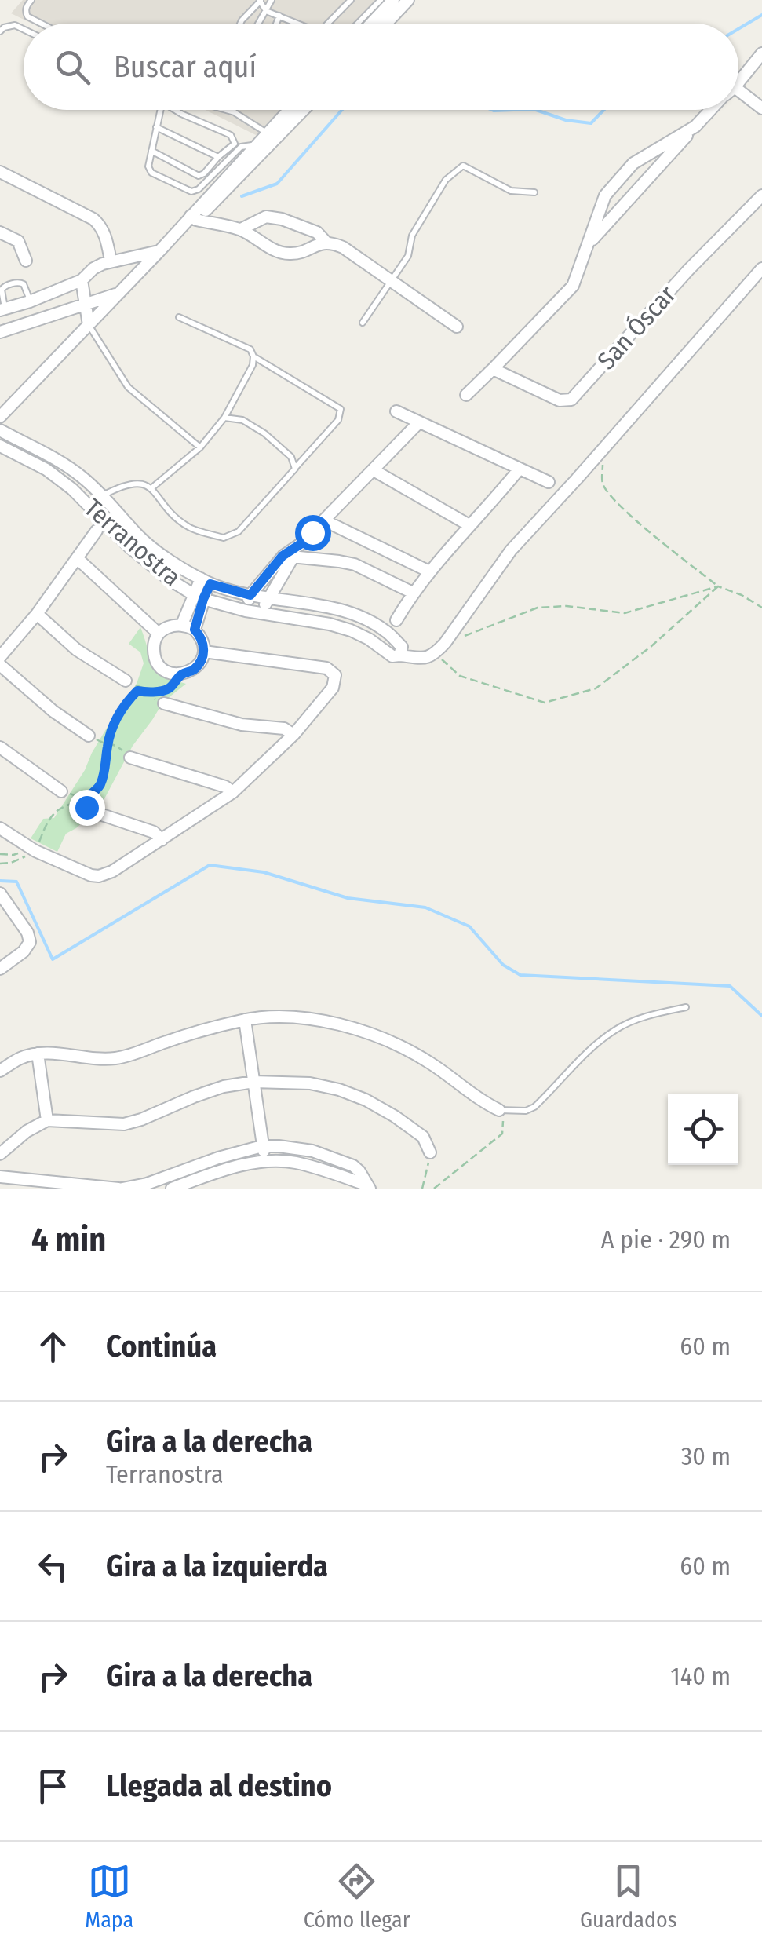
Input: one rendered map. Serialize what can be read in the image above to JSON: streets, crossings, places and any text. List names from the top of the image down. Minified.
{"streets":{"street":["San Óscar","Terranostra"]},"page":{"search":"Buscar aquí","heading":["4 min","A pie · 290 m"],"list":[["Continúa","60 m"],["Gira a la derecha","Terranostra","30 m"],["Gira a la izquierda","60 m"],["Gira a la derecha","140 m"],"Llegada al destino"],"nav":["Mapa","Cómo llegar","Guardados"]}}
